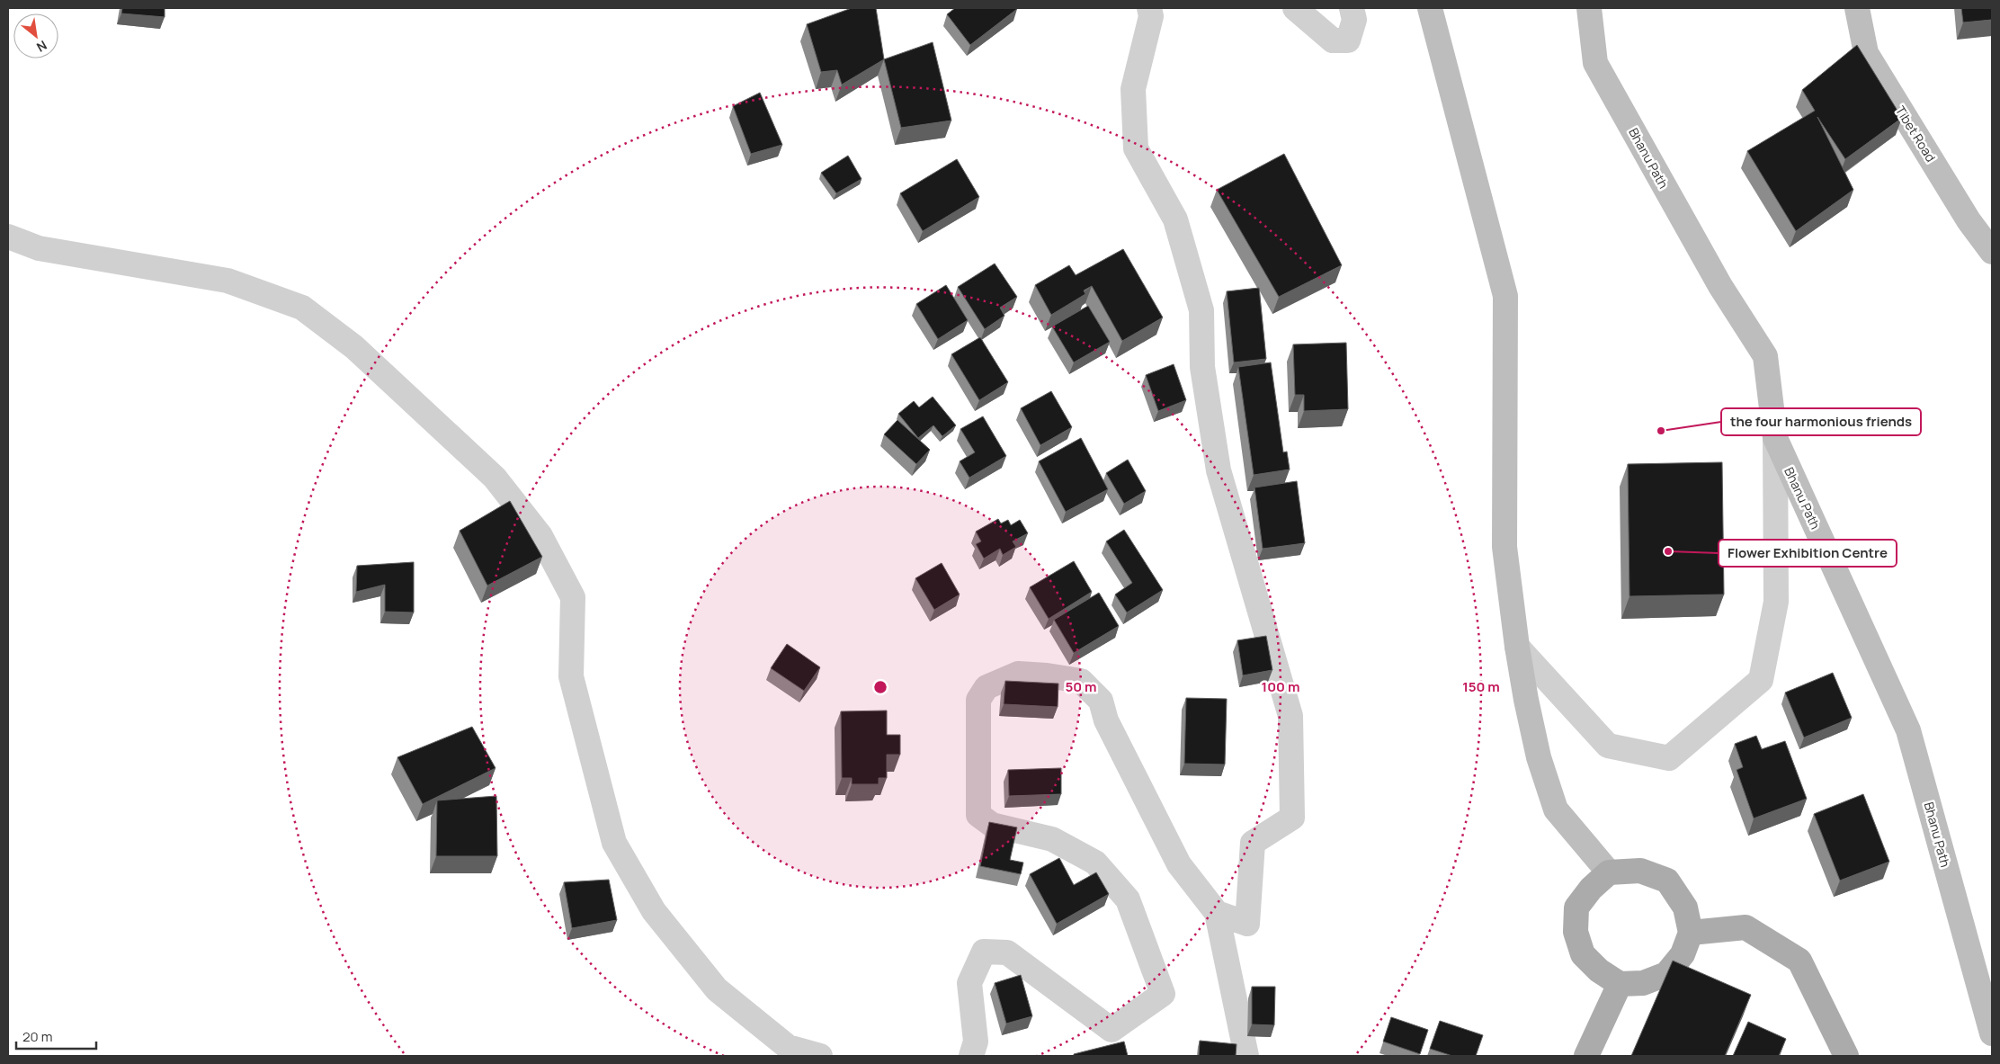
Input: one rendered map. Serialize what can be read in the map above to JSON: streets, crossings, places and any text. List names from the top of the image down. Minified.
{"streets":{"street":["Tibet Road","Bhanu Path"]},"places":["the four harmonious friends","Flower Exhibition Centre"],"scale_bar":"20 m","north":"bottom right","rings":["50 m","100 m","150 m"]}
